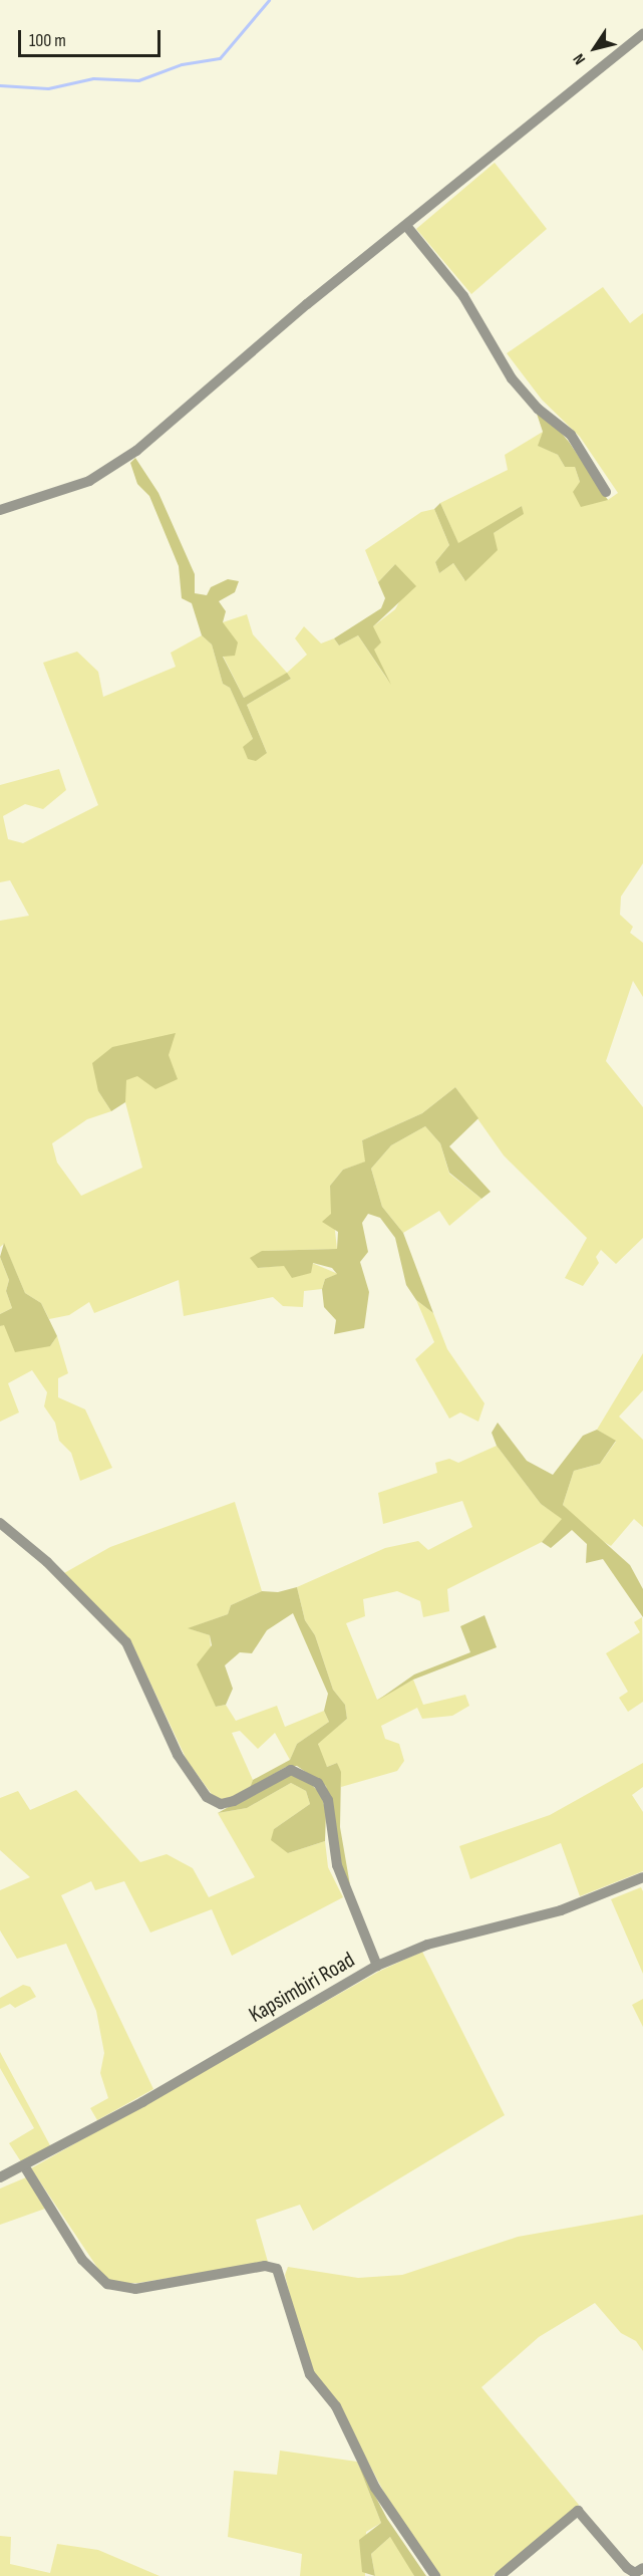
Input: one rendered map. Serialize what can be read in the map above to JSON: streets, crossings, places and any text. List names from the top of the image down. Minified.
{"streets":{"street":["Kapsimbiri Road"]},"scale_bar":"100 m","north":"bottom left"}
